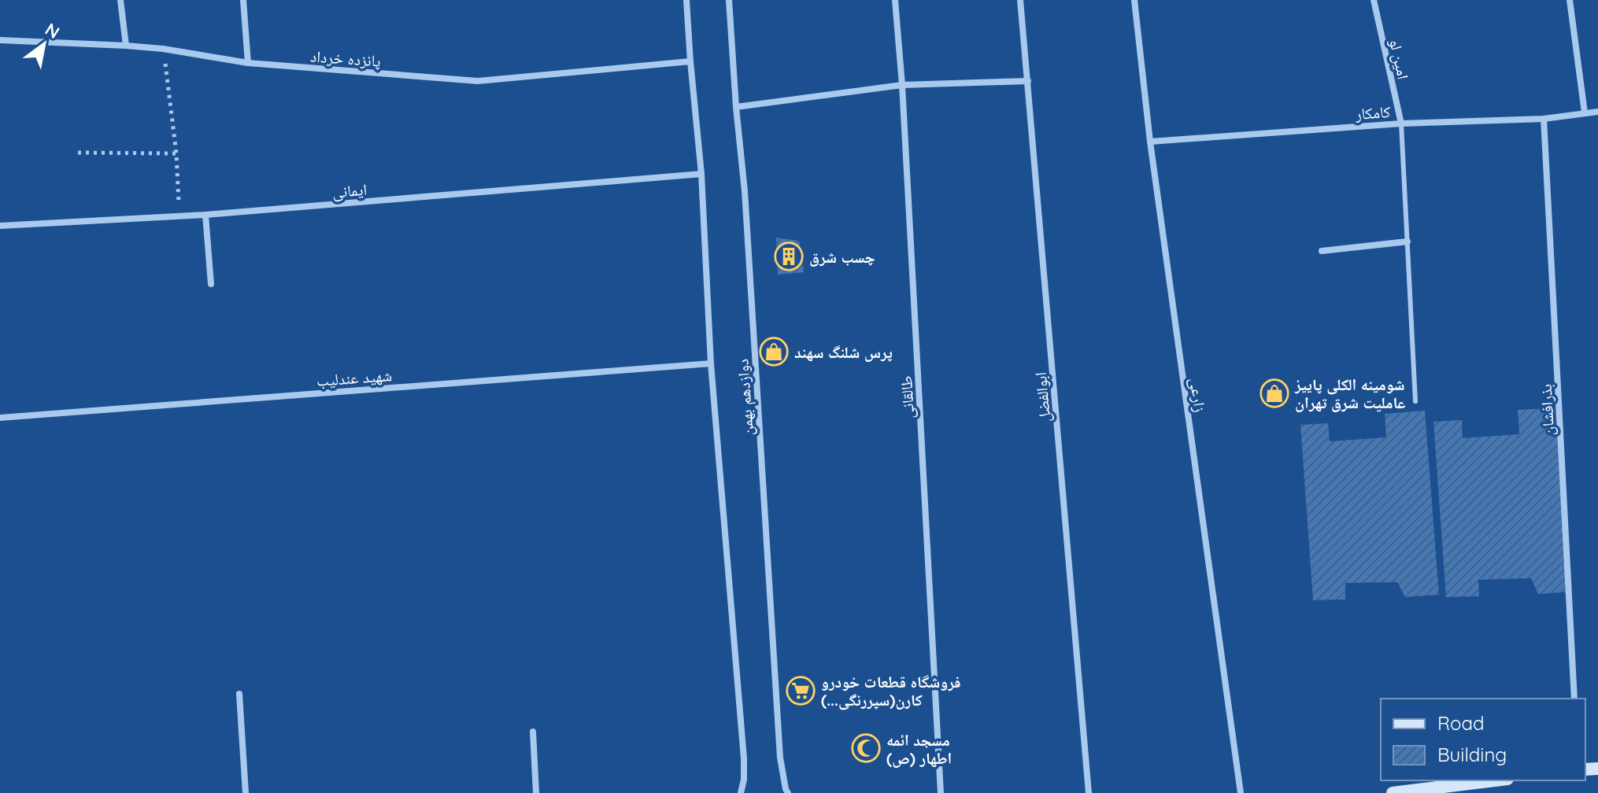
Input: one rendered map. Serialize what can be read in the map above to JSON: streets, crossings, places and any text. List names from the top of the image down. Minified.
{"streets":{"street":["پانزده خرداد","امین لو","کامکار","ایمانی","شهید عندلیب","زارعی","دوازدهم بهمن","طالقانی","ابوالفضل","بذرافشان"]},"crossings":[["پانزده خرداد","دوازدهم بهمن"],["امین لو","کامکار"],["کامکار","زارعی"],["کامکار","بذرافشان"],["ایمانی","دوازدهم بهمن"],["شهید عندلیب","دوازدهم بهمن"]],"places":{"building":["چسب شرق"],"shop":["پرس شلنگ سهند","شومینه الکلی پاییز عاملیت شرق تهران"],"supermarket":["فروشگاه قطعات خودرو کارن(سپررنگی...)"],"mosque":["مسجد ائمه اطهار (ص)"]},"legend":["Road","Building"],"north":"top right"}
